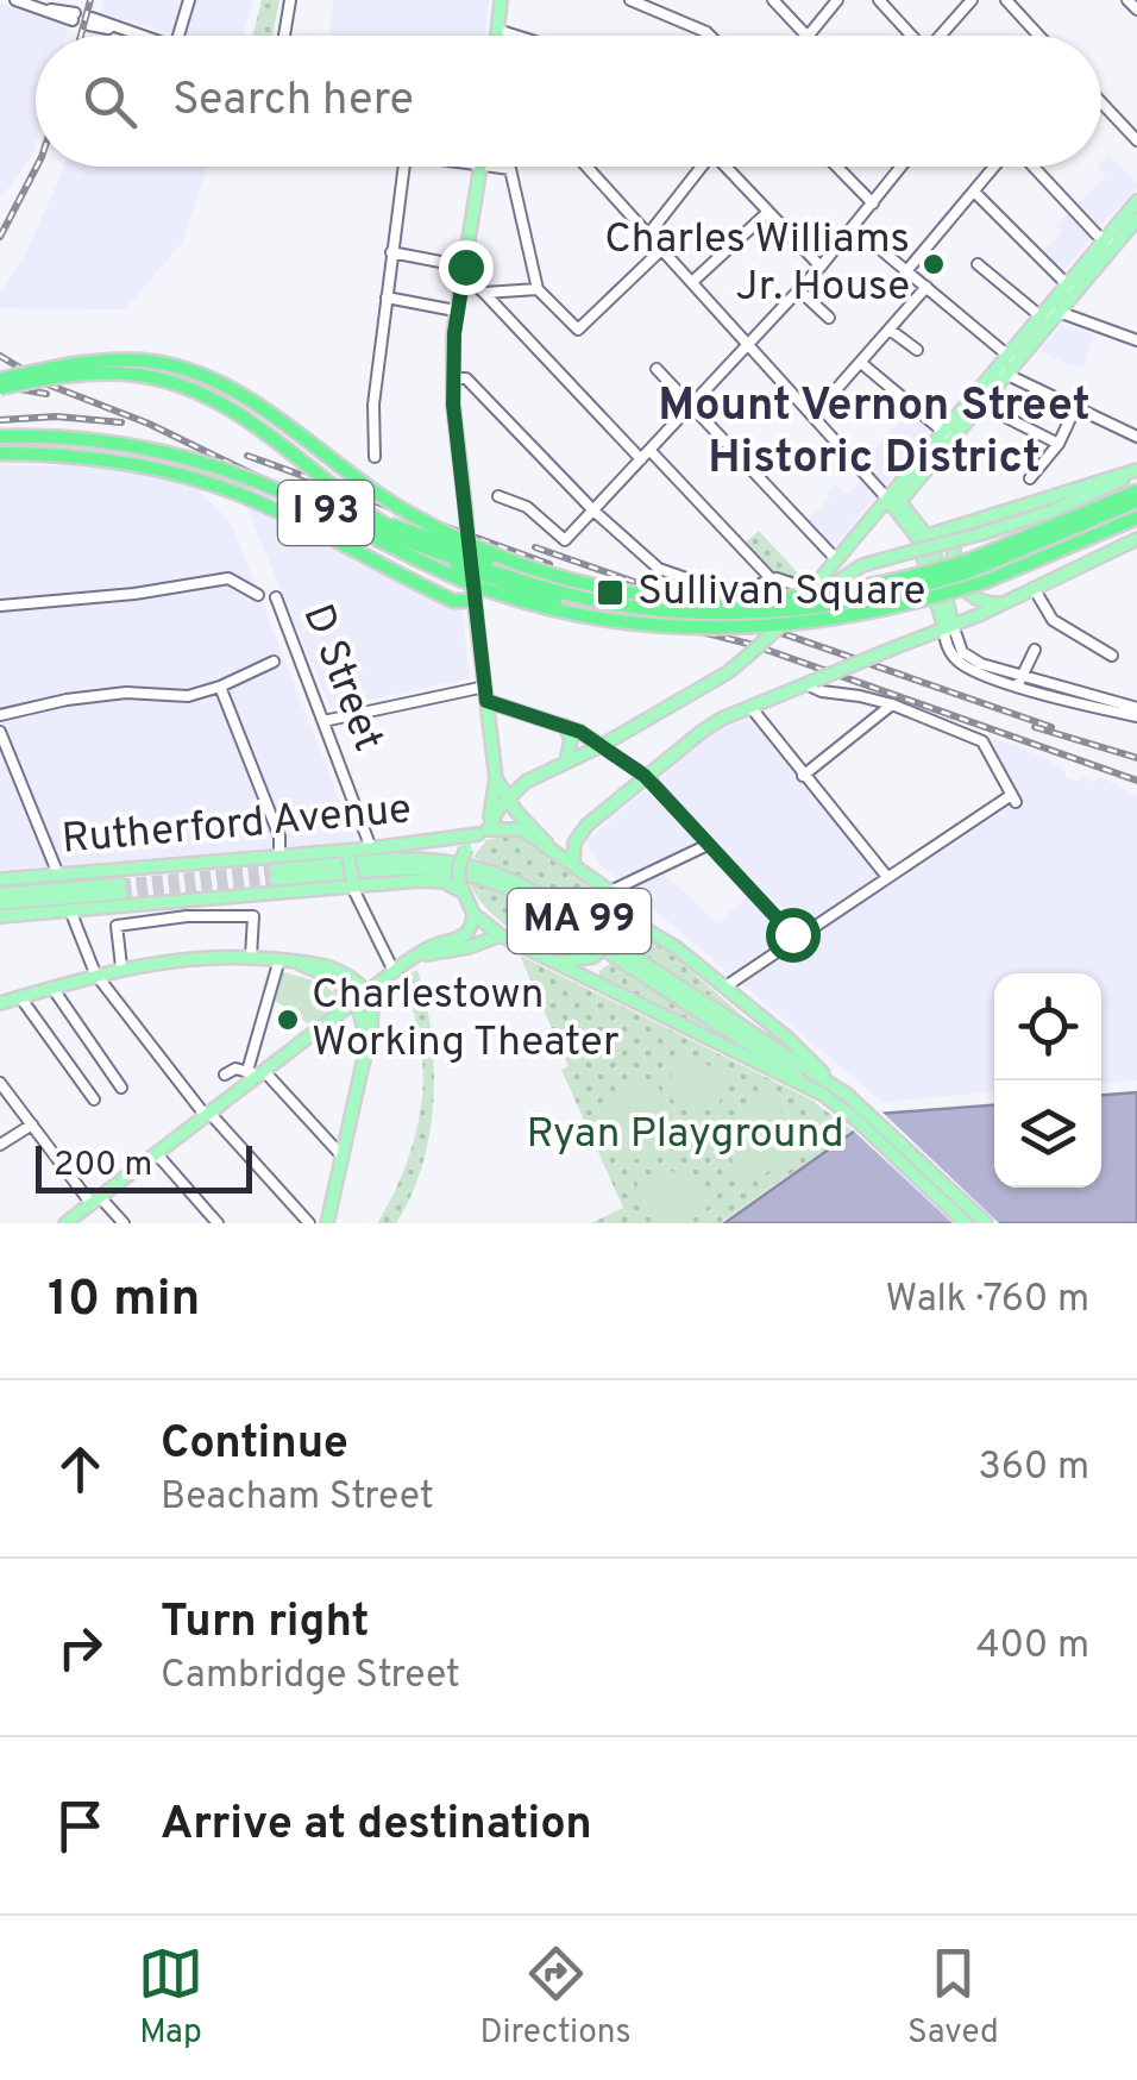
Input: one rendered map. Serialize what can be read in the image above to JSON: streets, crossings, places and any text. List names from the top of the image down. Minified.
{"streets":{"highway":["I 93"],"main road":["Rutherford Avenue","MA 99"],"street":["D Street"]},"crossings":[["D Street","Rutherford Avenue"]],"districts":["Mount Vernon Street Historic District"],"parks":["Ryan Playground"],"places":{"other":["Charles Williams Jr. House","Charlestown Working Theater"],"transit":["Sullivan Square"]},"scale_bar":"200 m","page":{"search":"Search here","scale":"200 m","heading":["10 min","Walk · 760 m"],"list":[["Continue","Beacham Street","360 m"],["Turn right","Cambridge Street","400 m"],"Arrive at destination"],"nav":["Map","Directions","Saved"]}}
